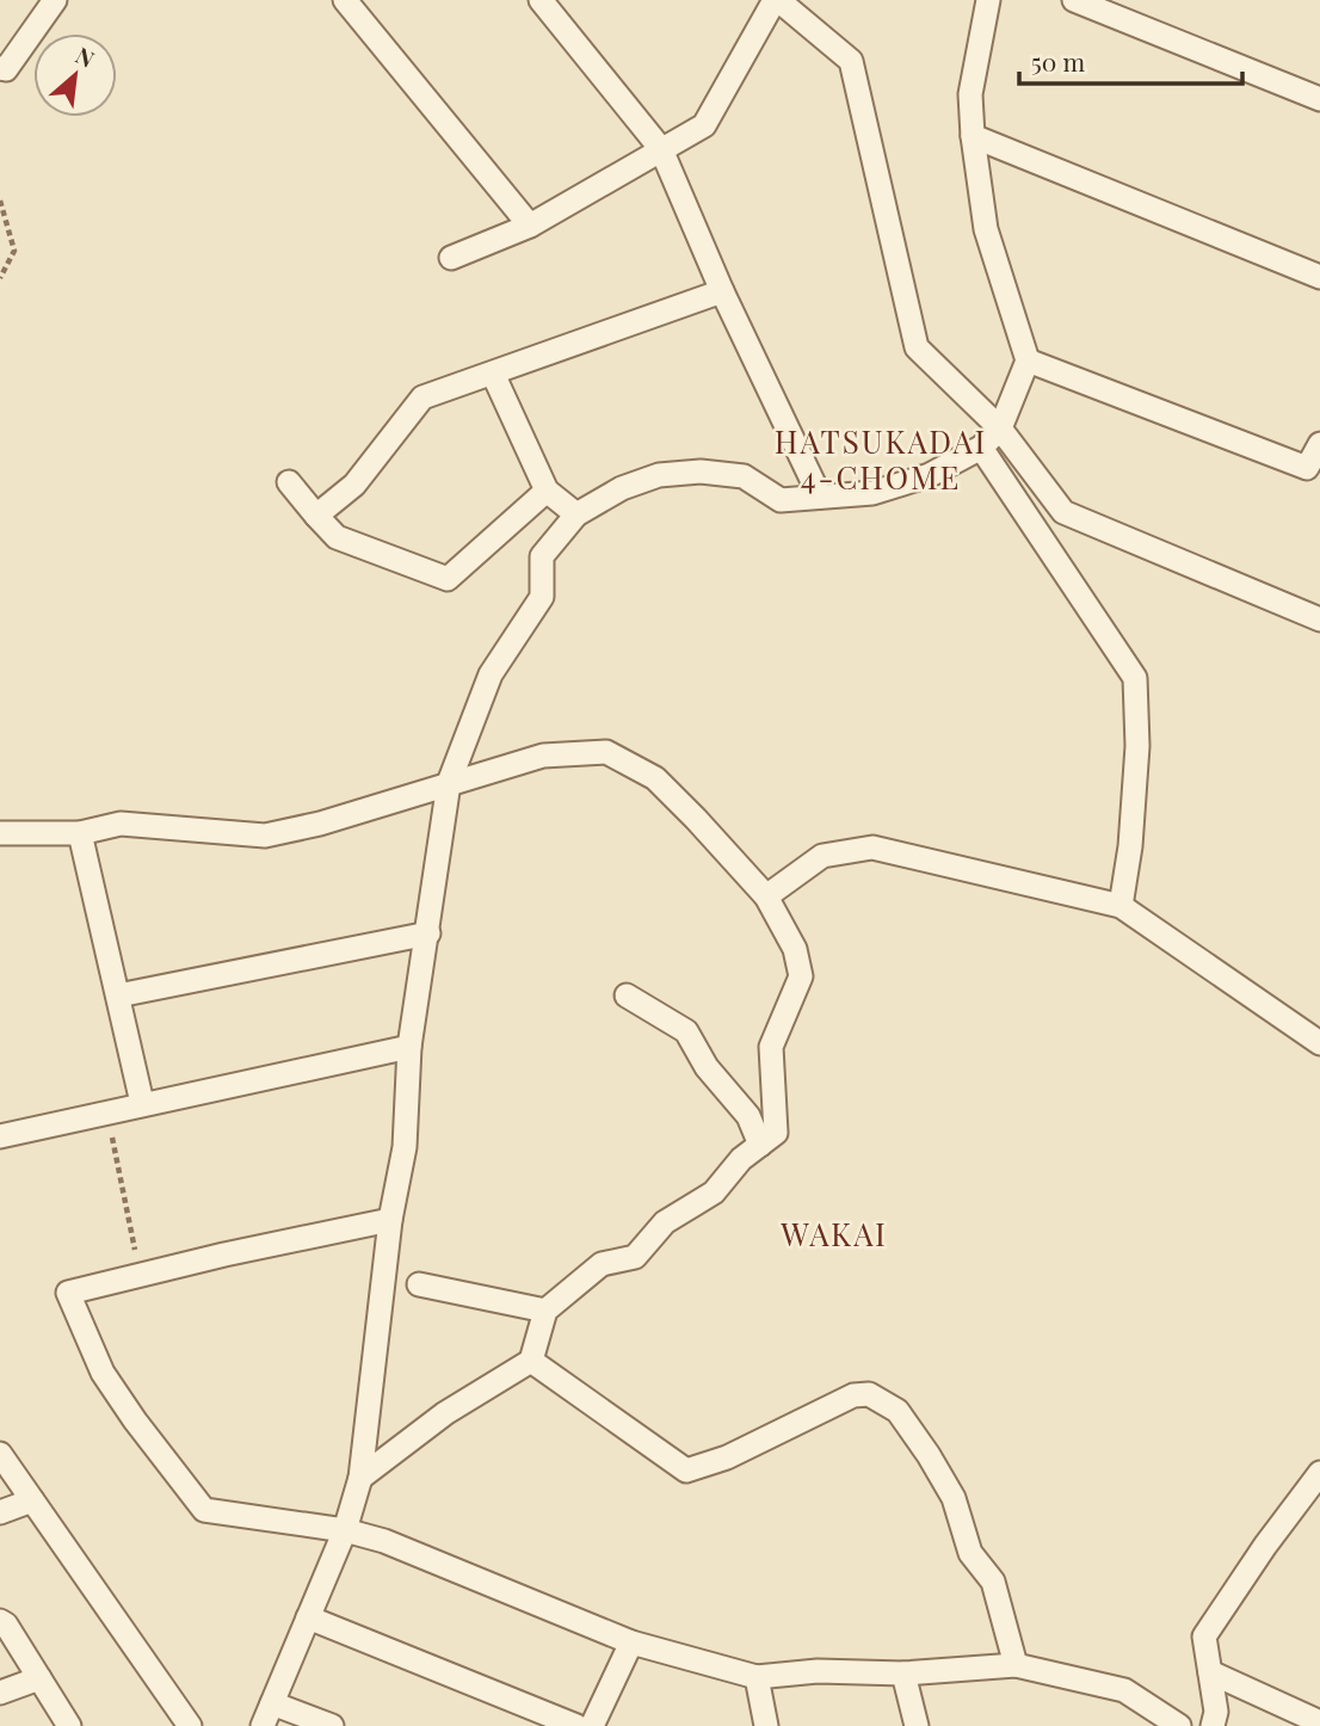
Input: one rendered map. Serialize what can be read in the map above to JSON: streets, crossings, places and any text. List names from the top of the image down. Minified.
{"districts":["HATSUKADAI 4-CHOME","WAKAI"],"scale_bar":"50 m","north":"top right"}
